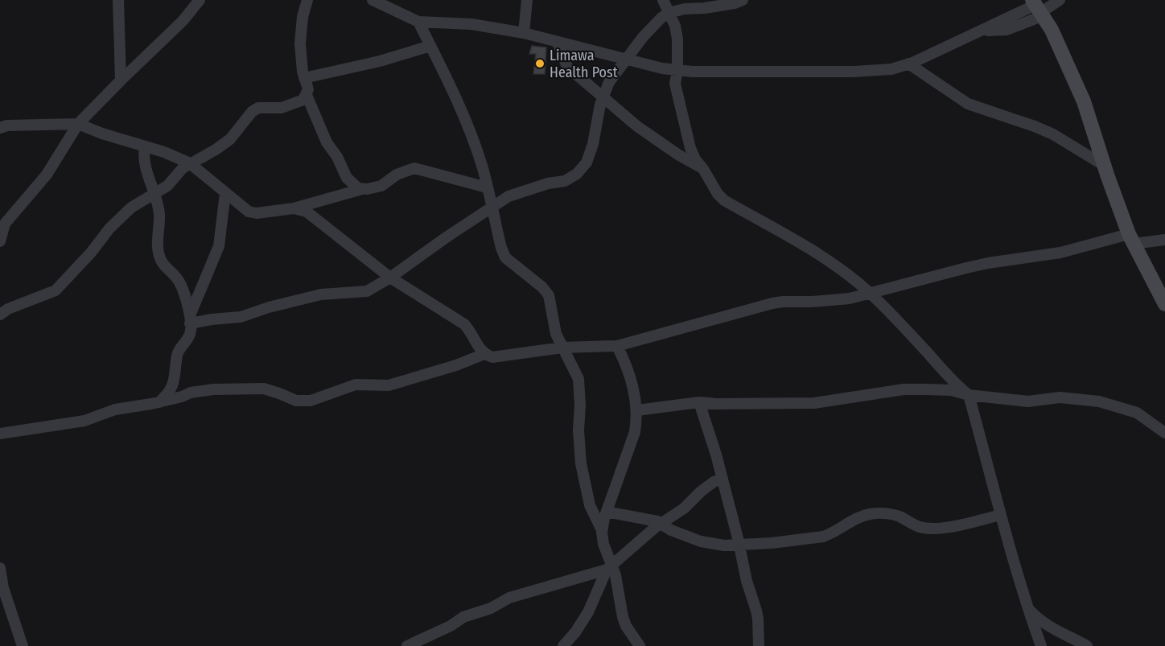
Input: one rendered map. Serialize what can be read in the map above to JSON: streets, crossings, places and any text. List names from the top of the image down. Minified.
{"places":["Limawa Health Post"]}
